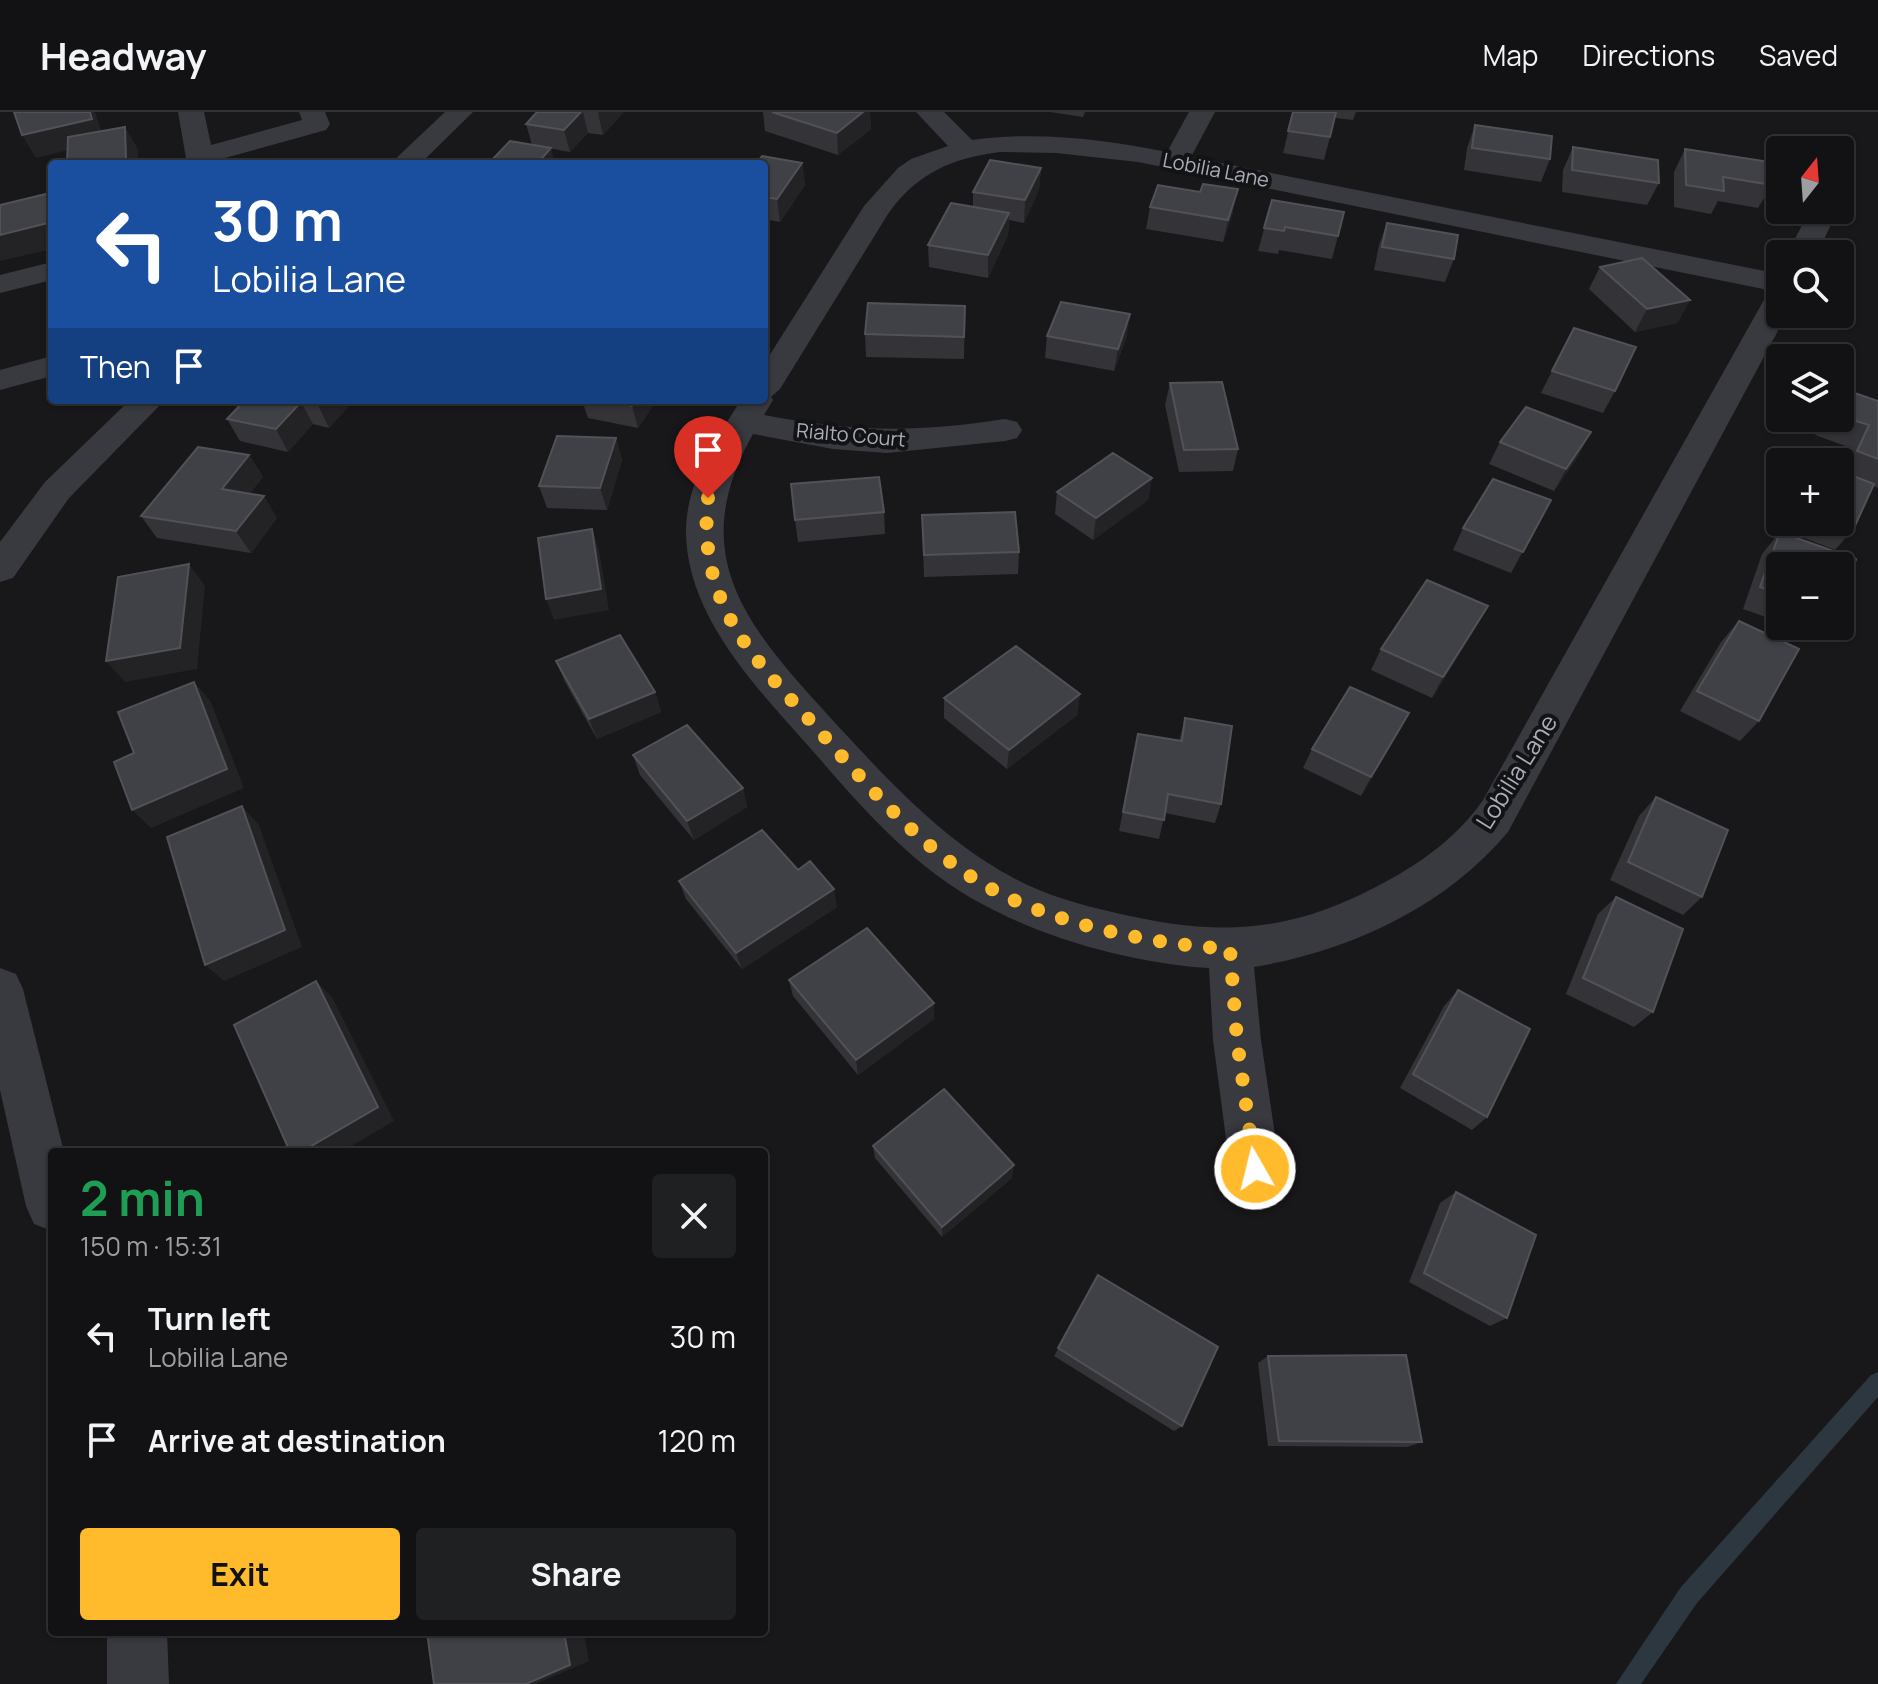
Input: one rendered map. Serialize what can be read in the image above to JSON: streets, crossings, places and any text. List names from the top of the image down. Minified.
{"streets":{"street":["Lobilia Lane","Rialto Court"]},"crossings":[["Lobilia Lane","Rialto Court"]],"north":"top","page":{"header":"Headway","nav":["Map","Directions","Saved"],"map_buttons":["+","−"],"turn":["30 m","Lobilia Lane"],"then":"Then","heading":["2 min","150 m · 15:31"],"list":[{"name":"Turn left","note":"Lobilia Lane","value":"30 m"},{"name":"Arrive at destination","value":"120 m"}],"buttons":["Exit","Share"]}}
